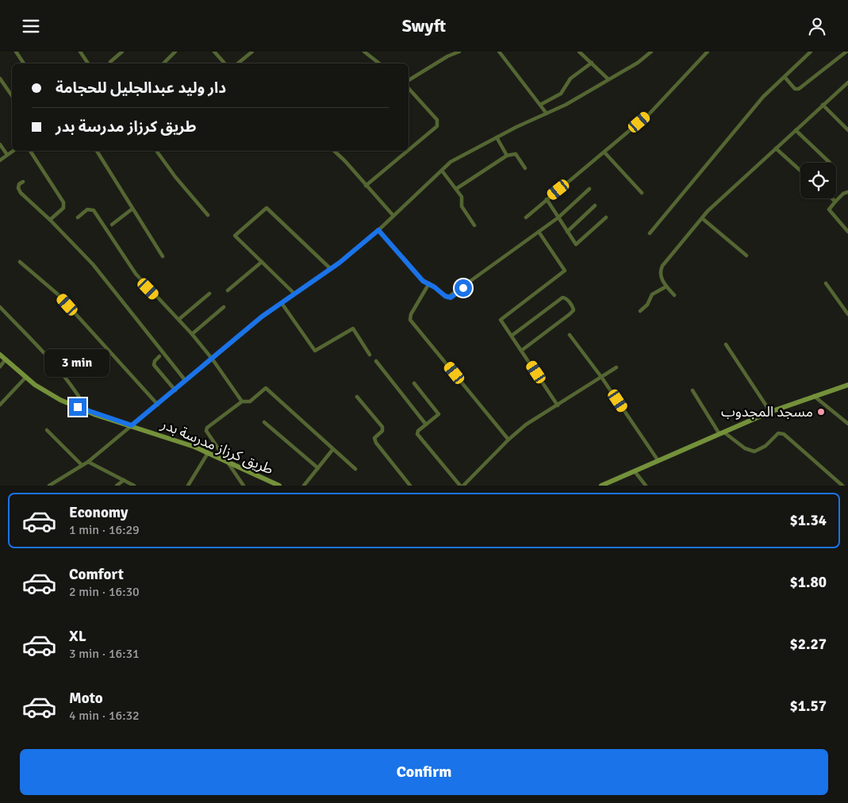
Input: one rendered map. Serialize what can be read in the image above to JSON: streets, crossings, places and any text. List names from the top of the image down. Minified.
{"streets":{"street":["طريق كرزاز مدرسة بدر"]},"places":["مسجد المجدوب"],"page":{"header":"Swyft","banner":["دار وليد عبدالجليل للحجامة","طريق كرزاز مدرسة بدر"],"bubble":"3 min","list":[{"name":"Economy","note":"1 min · 16:29","value":"$1.34"},{"name":"Comfort","note":"2 min · 16:30","value":"$1.80"},{"name":"XL","note":"3 min · 16:31","value":"$2.27"},{"name":"Moto","note":"4 min · 16:32","value":"$1.57"}],"buttons":"Confirm"}}
